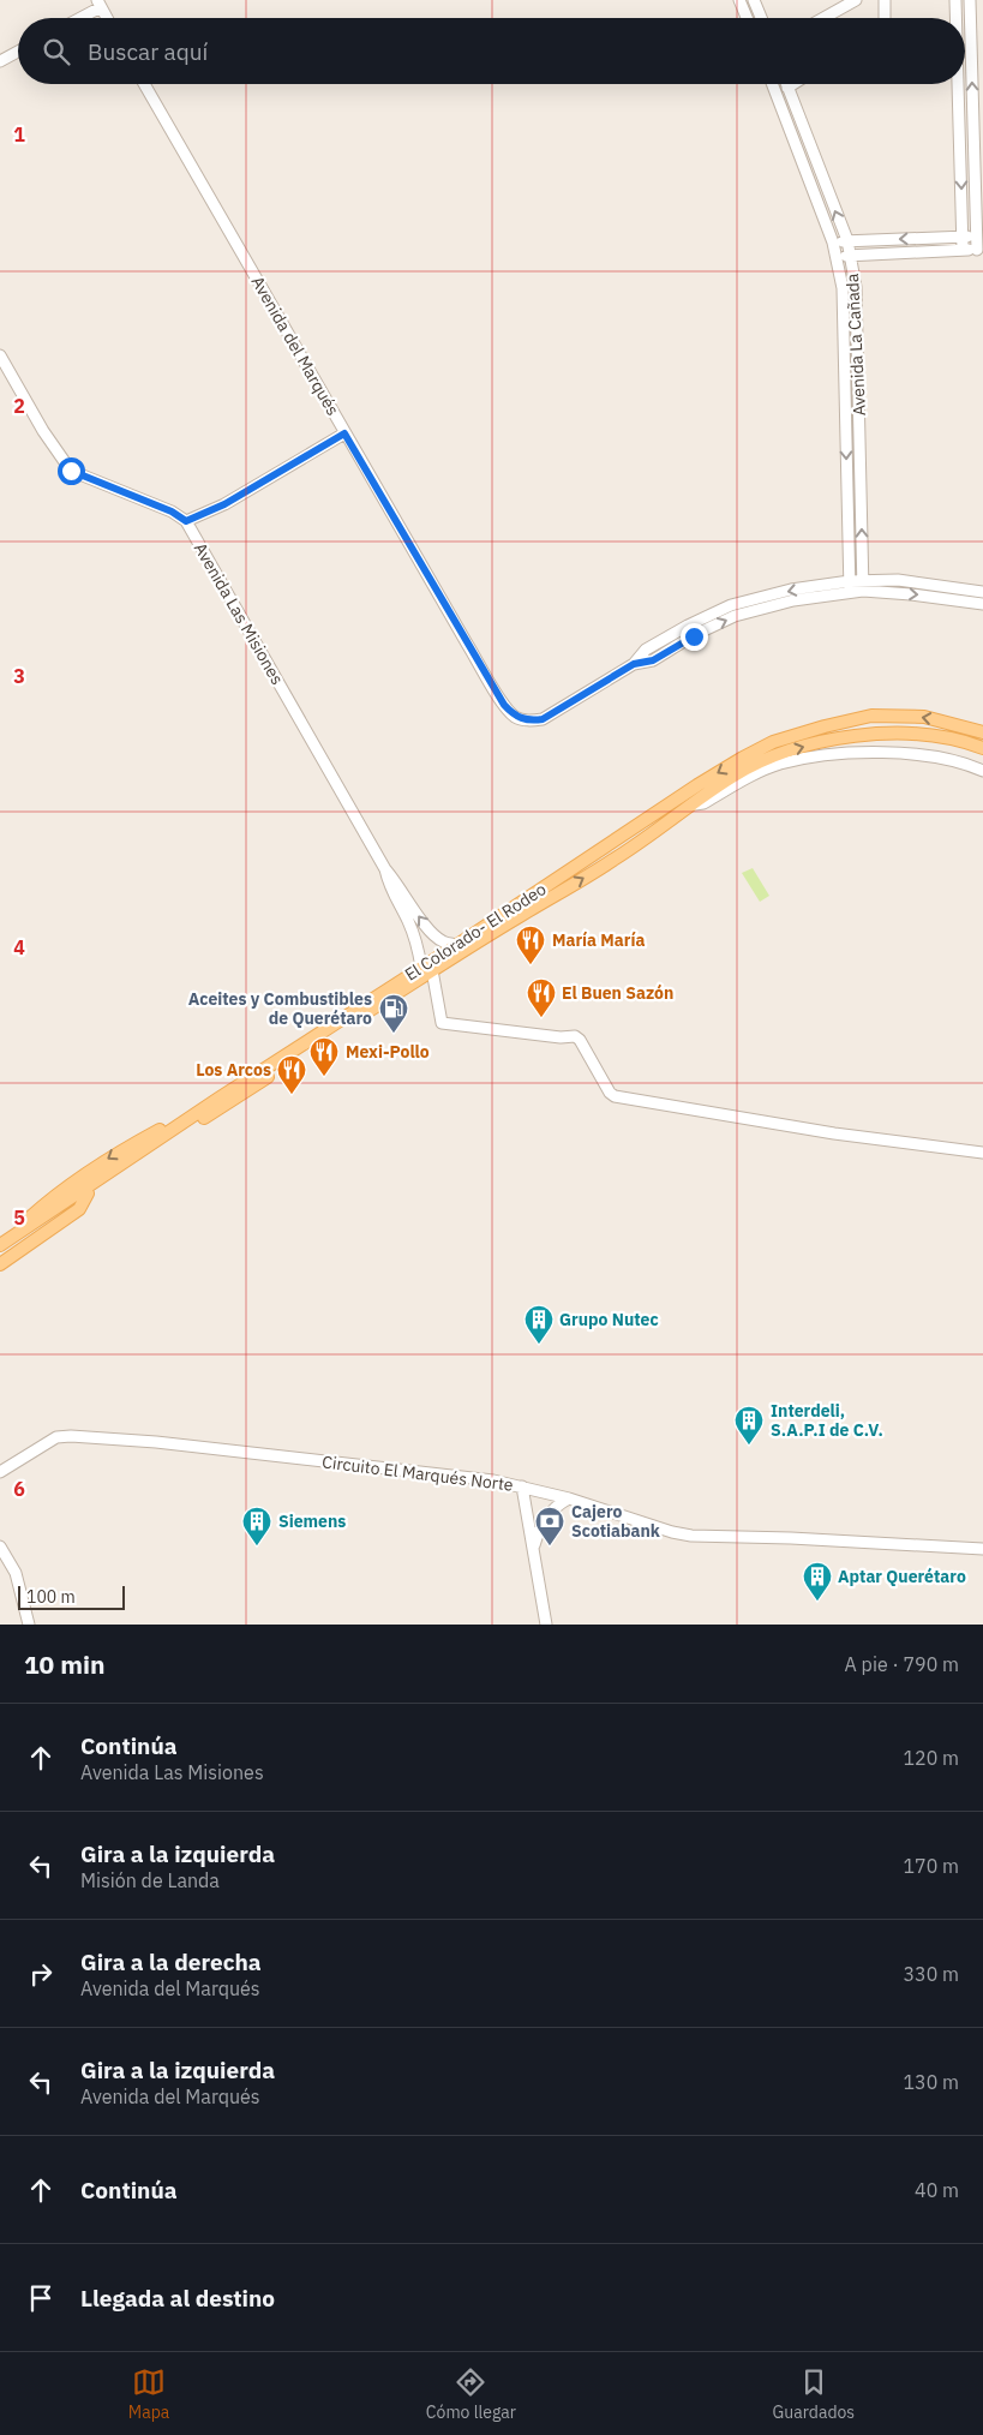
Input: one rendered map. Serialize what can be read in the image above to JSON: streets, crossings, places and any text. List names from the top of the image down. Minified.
{"streets":{"main road":["El Colorado- El Rodeo"],"street":["Avenida La Cañada","Avenida del Marqués","Avenida Las Misiones","Circuito El Marqués Norte"]},"crossings":[["Avenida La Cañada","Avenida del Marqués"],["Avenida Las Misiones","El Colorado- El Rodeo"]],"places":{"restaurant":["María María","El Buen Sazón","Mexi-Pollo","Los Arcos"],"fuel station":["Aceites y Combustibles de Querétaro"],"building":["Grupo Nutec","Interdeli, S.A.P.I de C.V.","Siemens","Aptar Querétaro"],"bank":["Cajero Scotiabank"]},"scale_bar":"100 m","page":{"search":"Buscar aquí","scale":"100 m","heading":["10 min","A pie · 790 m"],"list":[["Continúa","Avenida Las Misiones","120 m"],["Gira a la izquierda","Misión de Landa","170 m"],["Gira a la derecha","Avenida del Marqués","330 m"],["Gira a la izquierda","Avenida del Marqués","130 m"],["Continúa","40 m"],"Llegada al destino"],"nav":["Mapa","Cómo llegar","Guardados"]},"grid":{"rows":["1","2","3","4","5","6"]}}
